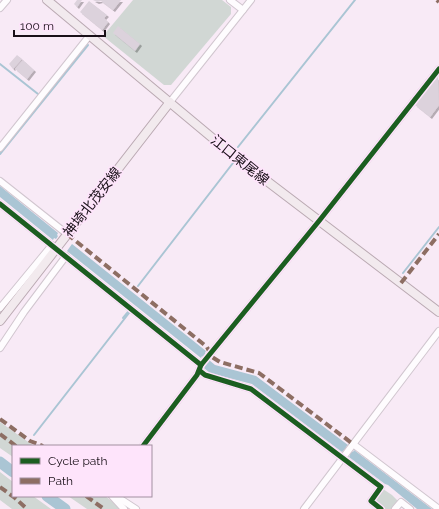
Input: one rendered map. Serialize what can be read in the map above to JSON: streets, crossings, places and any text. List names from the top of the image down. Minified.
{"streets":{"main road":["江口東尾線","神埼北茂安線"]},"crossings":[["江口東尾線","神埼北茂安線"]],"legend":["Cycle path","Path"],"scale_bar":"100 m"}
